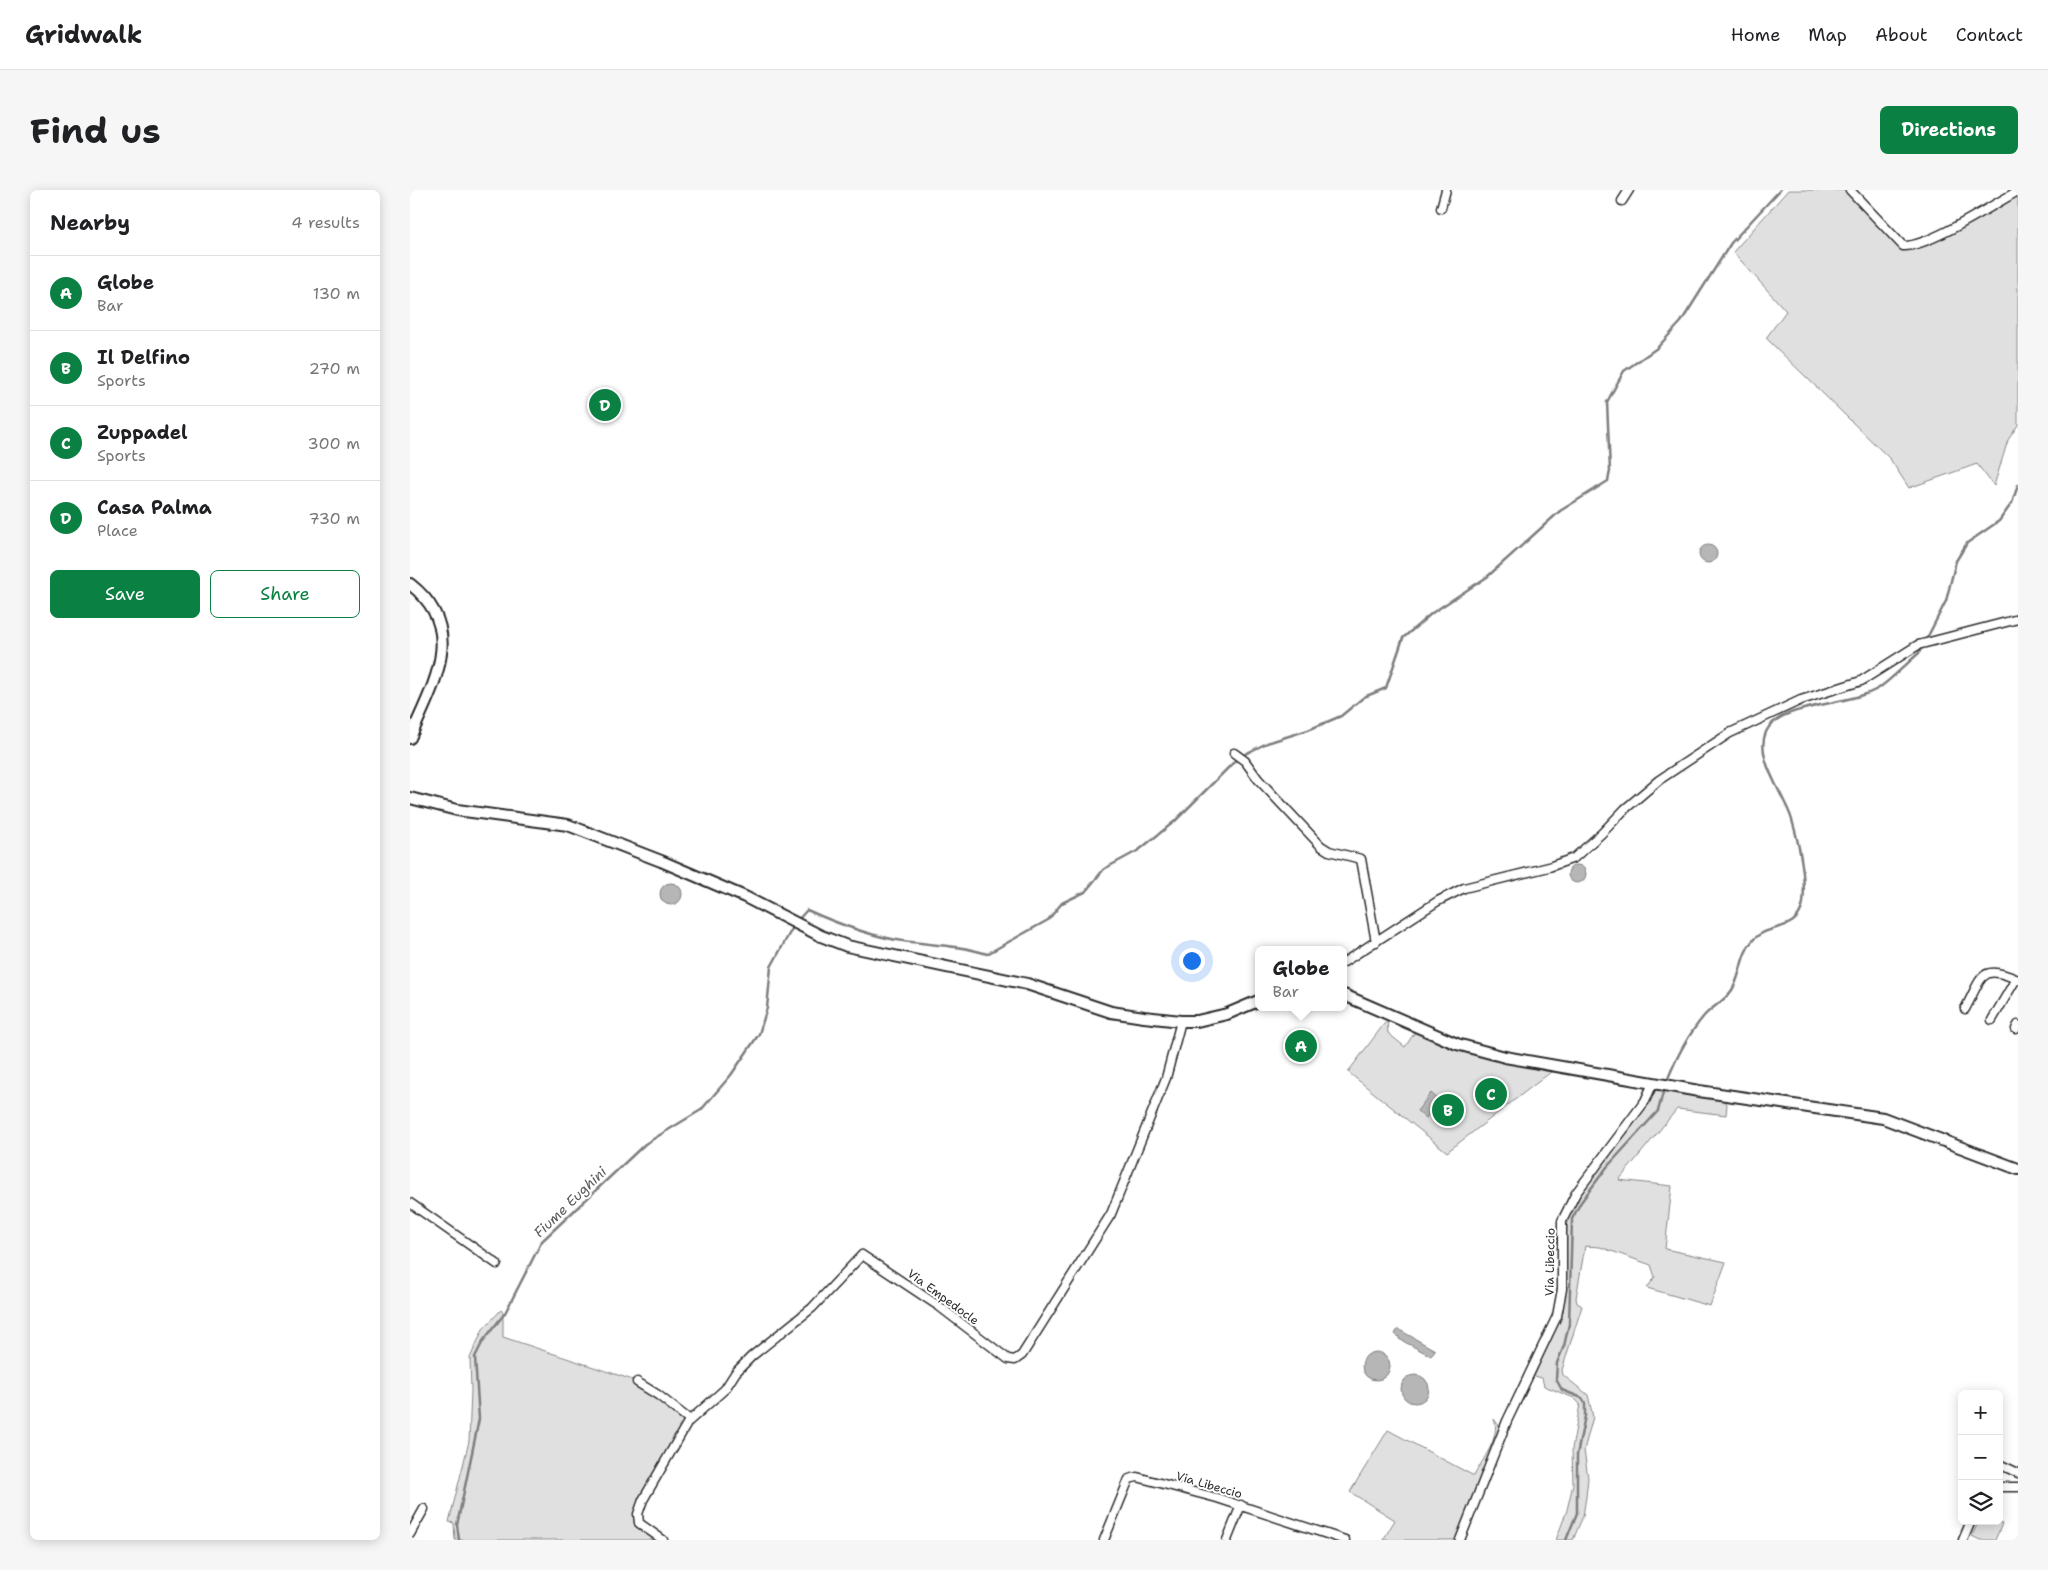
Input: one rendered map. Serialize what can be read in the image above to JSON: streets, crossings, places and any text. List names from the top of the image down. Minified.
{"streets":{"street":["Via Libeccio","Via Empedocle"]},"water":["Fiume Eughini"],"page":{"header":"Gridwalk","nav":["Home","Map","About","Contact"],"buttons":["Directions",["Save","Share"]],"title":"Find us","heading":["Nearby","4 results"],"list":[{"mark":"A","name":"Globe","note":"Bar","value":"130 m"},{"mark":"B","name":"Il Delfino","note":"Sports","value":"270 m"},{"mark":"C","name":"Zuppadel","note":"Sports","value":"300 m"},{"mark":"D","name":"Casa Palma","note":"Place","value":"730 m"}],"pins":["D","A","C","B"],"popup":["Globe","Bar"],"map_buttons":["+","−"]}}
